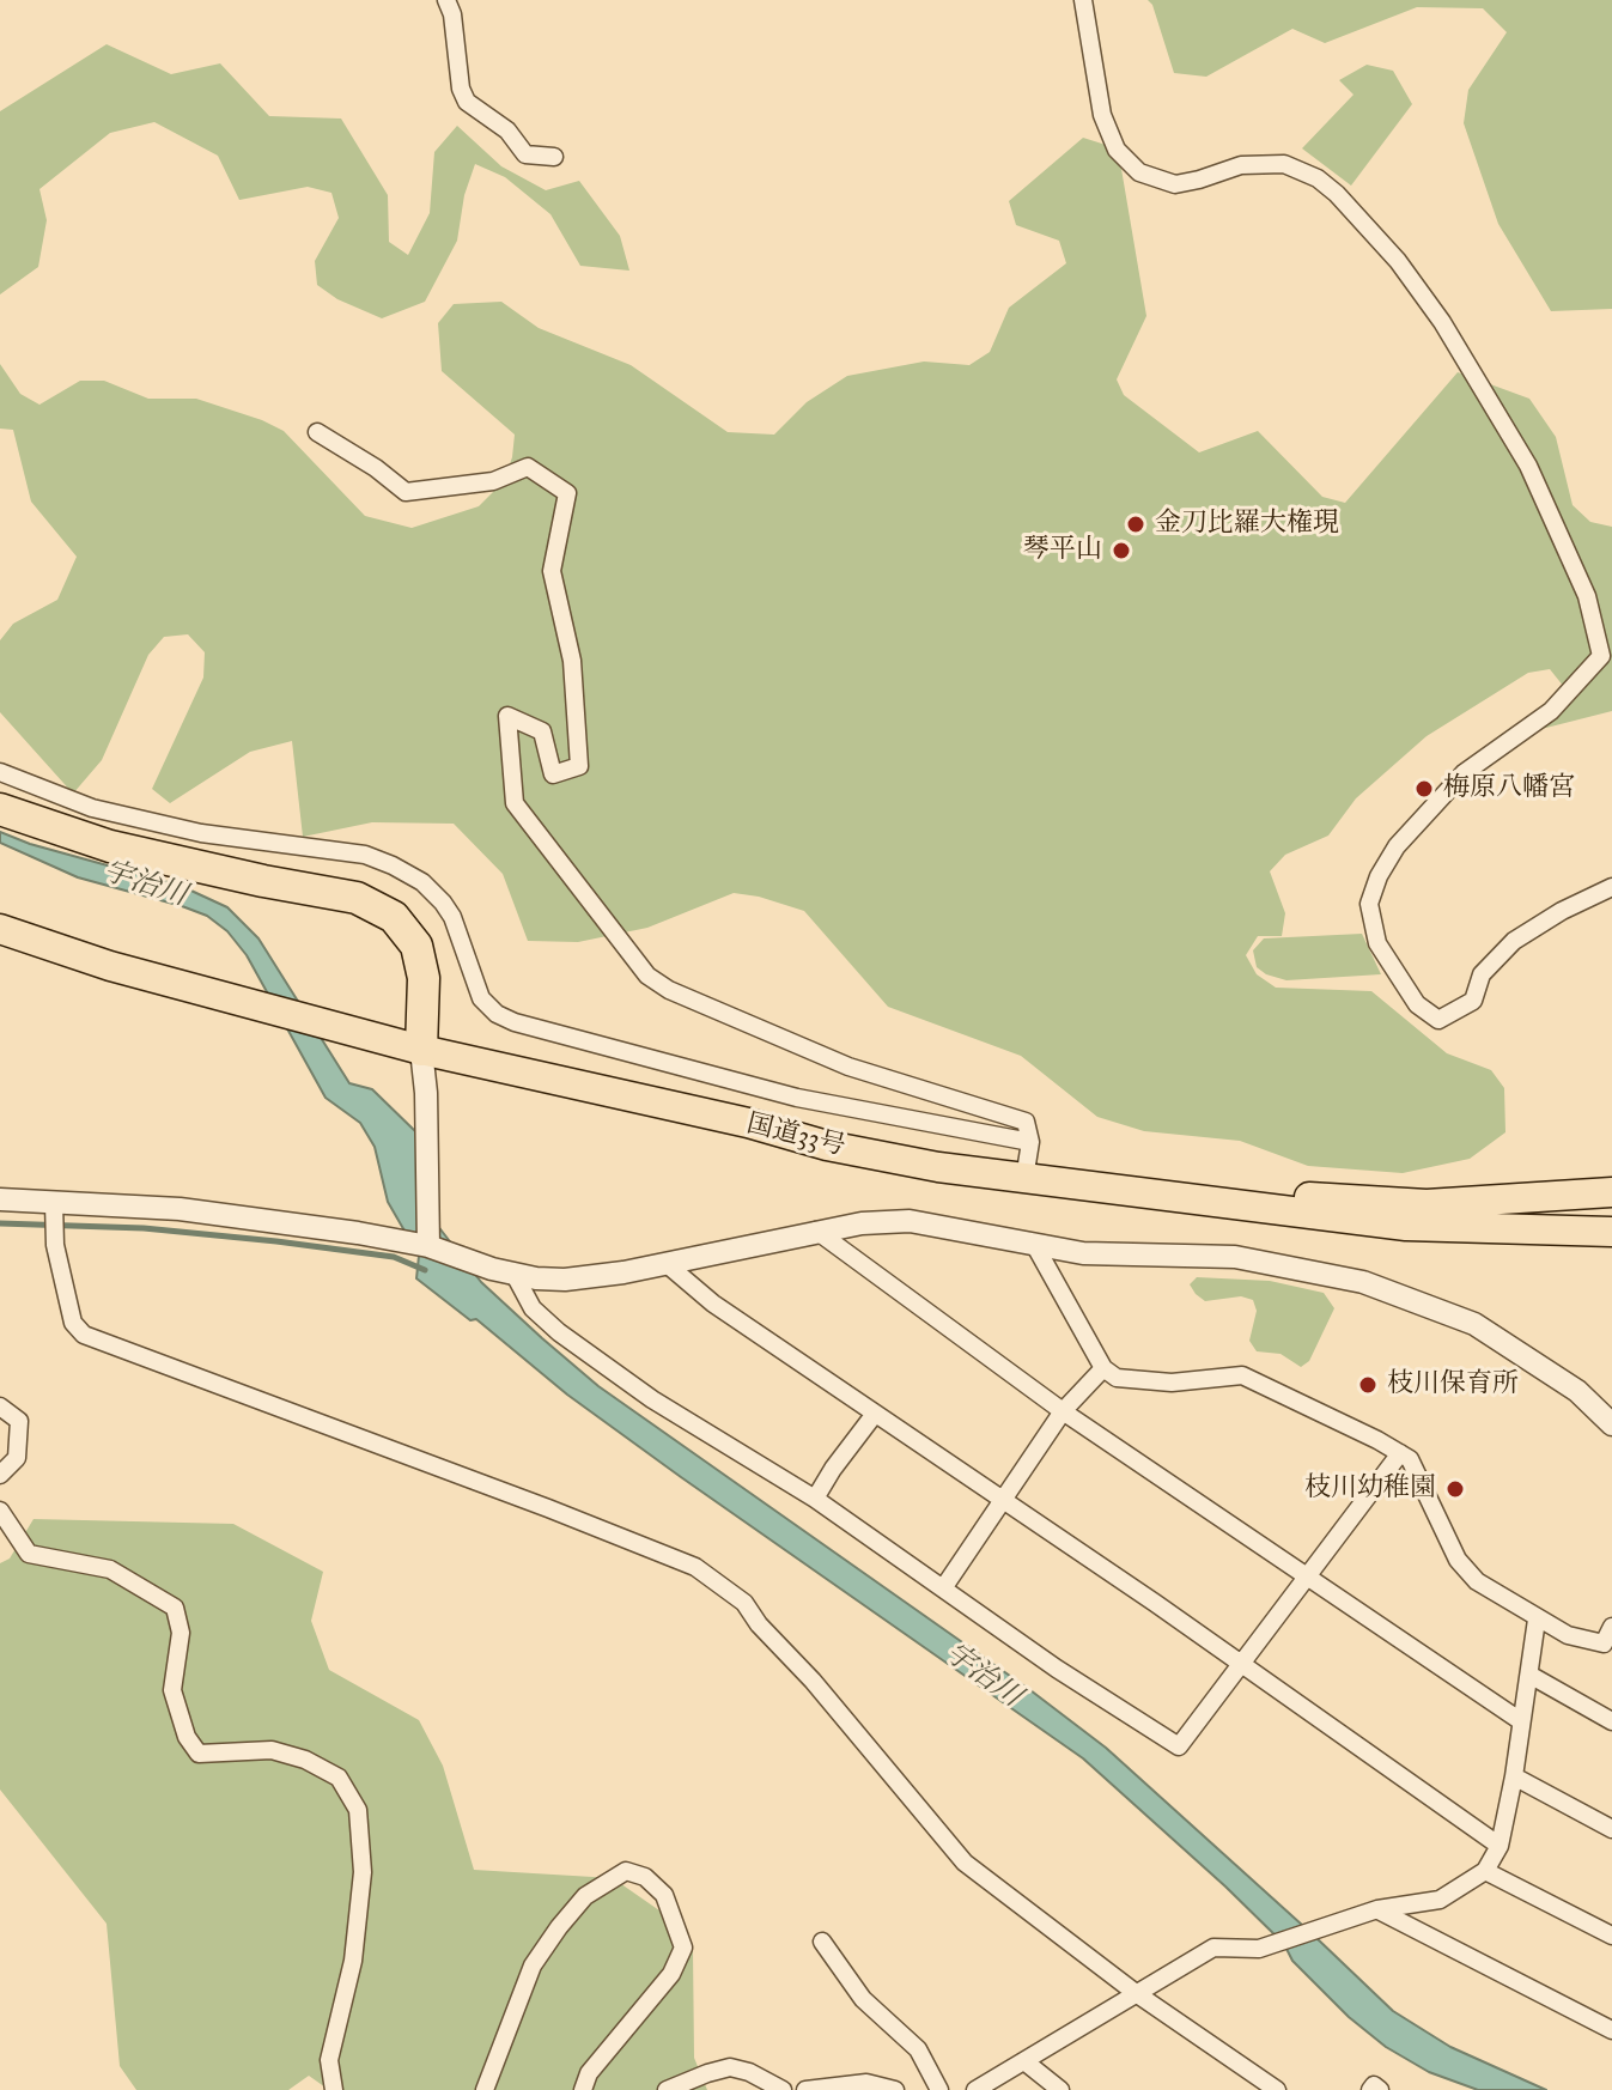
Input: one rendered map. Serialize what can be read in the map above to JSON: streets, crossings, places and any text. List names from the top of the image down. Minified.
{"streets":{"highway":["国道33号"]},"water":["宇治川"],"places":["金刀比羅大権現","琴平山","梅原八幡宮","枝川保育所","枝川幼稚園"]}
